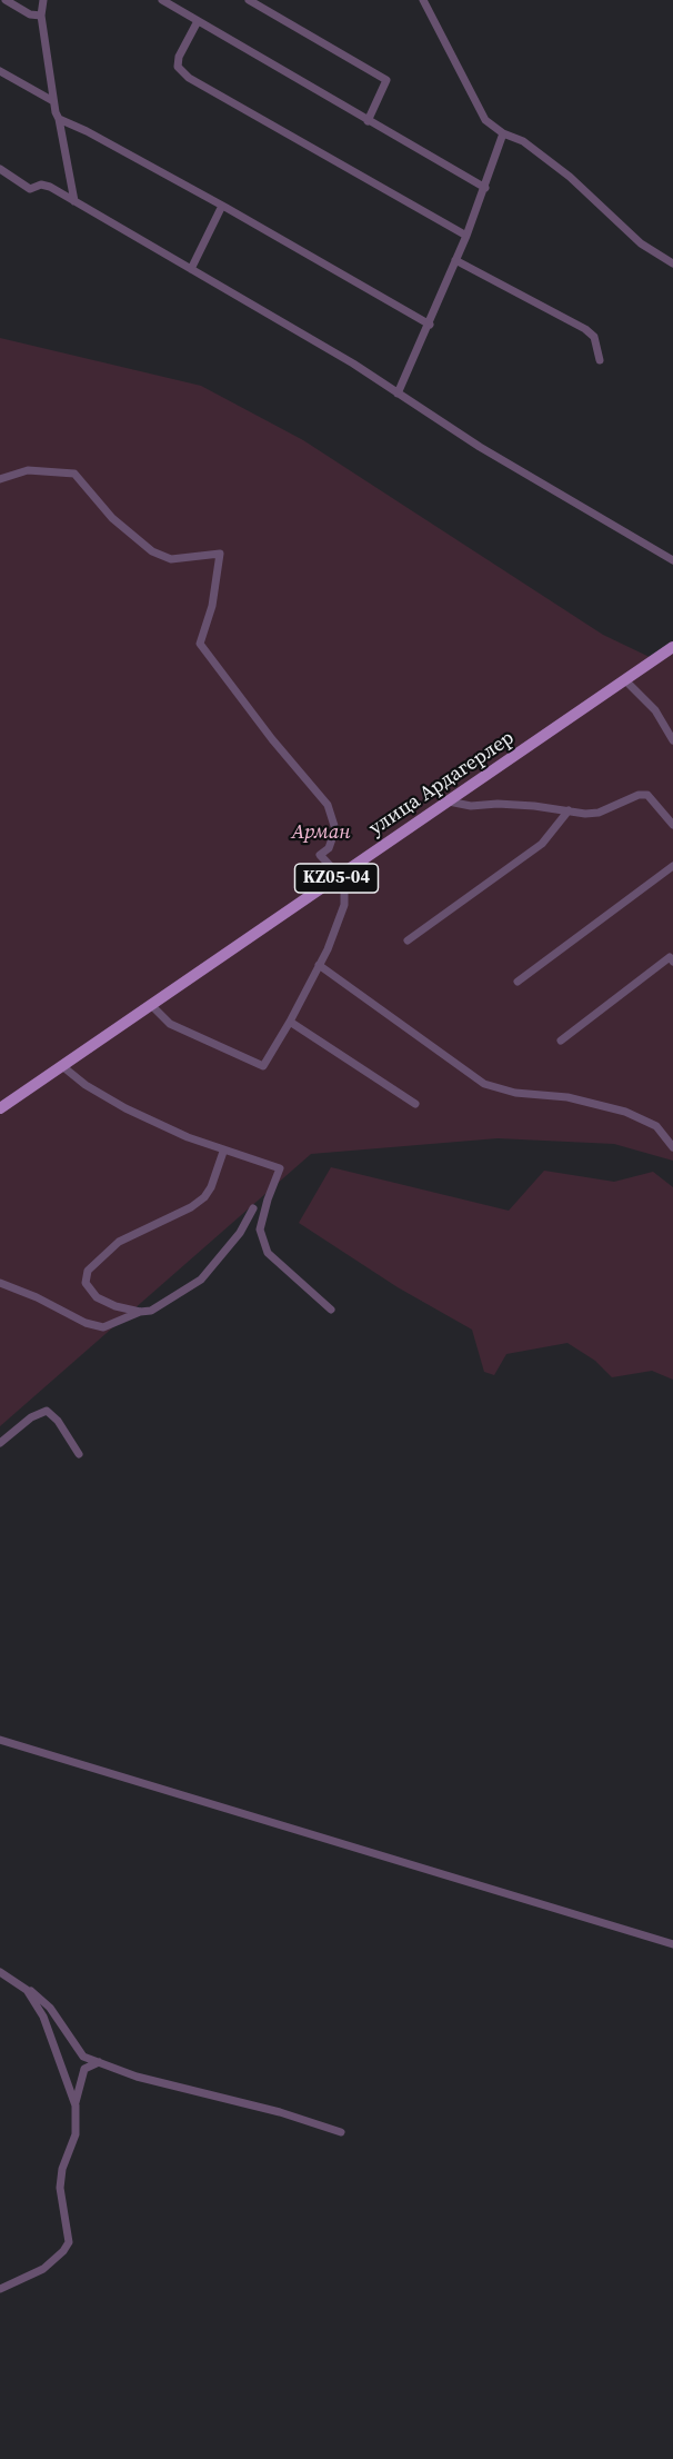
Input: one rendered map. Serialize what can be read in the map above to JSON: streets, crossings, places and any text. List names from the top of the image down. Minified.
{"streets":{"main road":["улица Ардагерлер","KZ05-04"]},"parks":["Арман"]}
